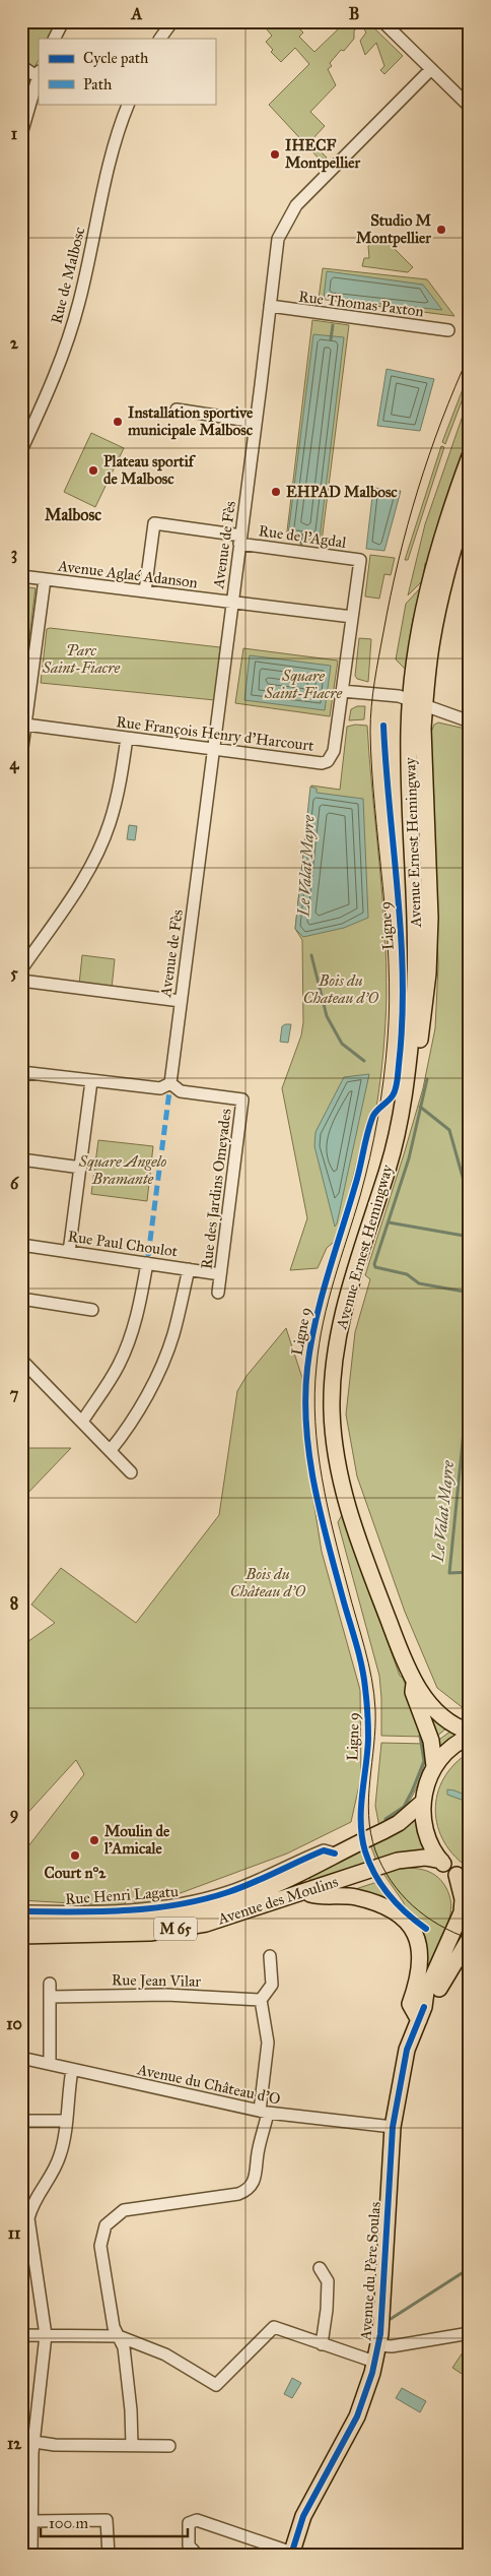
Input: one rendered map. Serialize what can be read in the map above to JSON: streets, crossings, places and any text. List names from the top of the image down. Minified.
{"streets":{"main road":["Avenue Ernest Hemingway","Avenue des Moulins","M 65","Avenue du Père Soulas"],"street":["Rue de Malbosc","Rue Thomas Paxton","Rue de l'Agdal","Avenue de Fès","Avenue Aglaé Adanson","Rue François Henry d'Harcourt","Rue des Jardins Omeyades","Rue Paul Choulot","Rue Henri Lagatu","Rue Jean Vilar","Avenue du Château d'O"],"cycle path":["Ligne 9"]},"crossings":[["Rue Thomas Paxton","Avenue de Fès"],["Rue de l'Agdal","Avenue de Fès"],["Rue de l'Agdal","Avenue Aglaé Adanson"],["Avenue de Fès","Avenue Aglaé Adanson"],["Avenue de Fès","Rue François Henry d'Harcourt"],["Avenue de Fès","Rue des Jardins Omeyades"],["Rue des Jardins Omeyades","Rue Paul Choulot"],["Rue Henri Lagatu","Avenue des Moulins"],["Avenue du Château d'O","Avenue du Père Soulas"]],"districts":["Malbosc"],"water":["Le Valat Mayre"],"parks":["Parc Saint-Fiacre","Square Saint-Fiacre","Bois du Chateau d'O","Square Angelo Bramante","Bois du Château d'O"],"places":["IHECF Montpellier","Studio M Montpellier","Installation sportive municipale Malbosc","Plateau sportif de Malbosc","EHPAD Malbosc","Moulin de l'Amicale","Court n°2"],"legend":["Cycle path","Path"],"scale_bar":"100 m","grid":{"columns":["A","B"],"rows":["1","2","3","4","5","6","7","8","9","10","11","12"]}}
